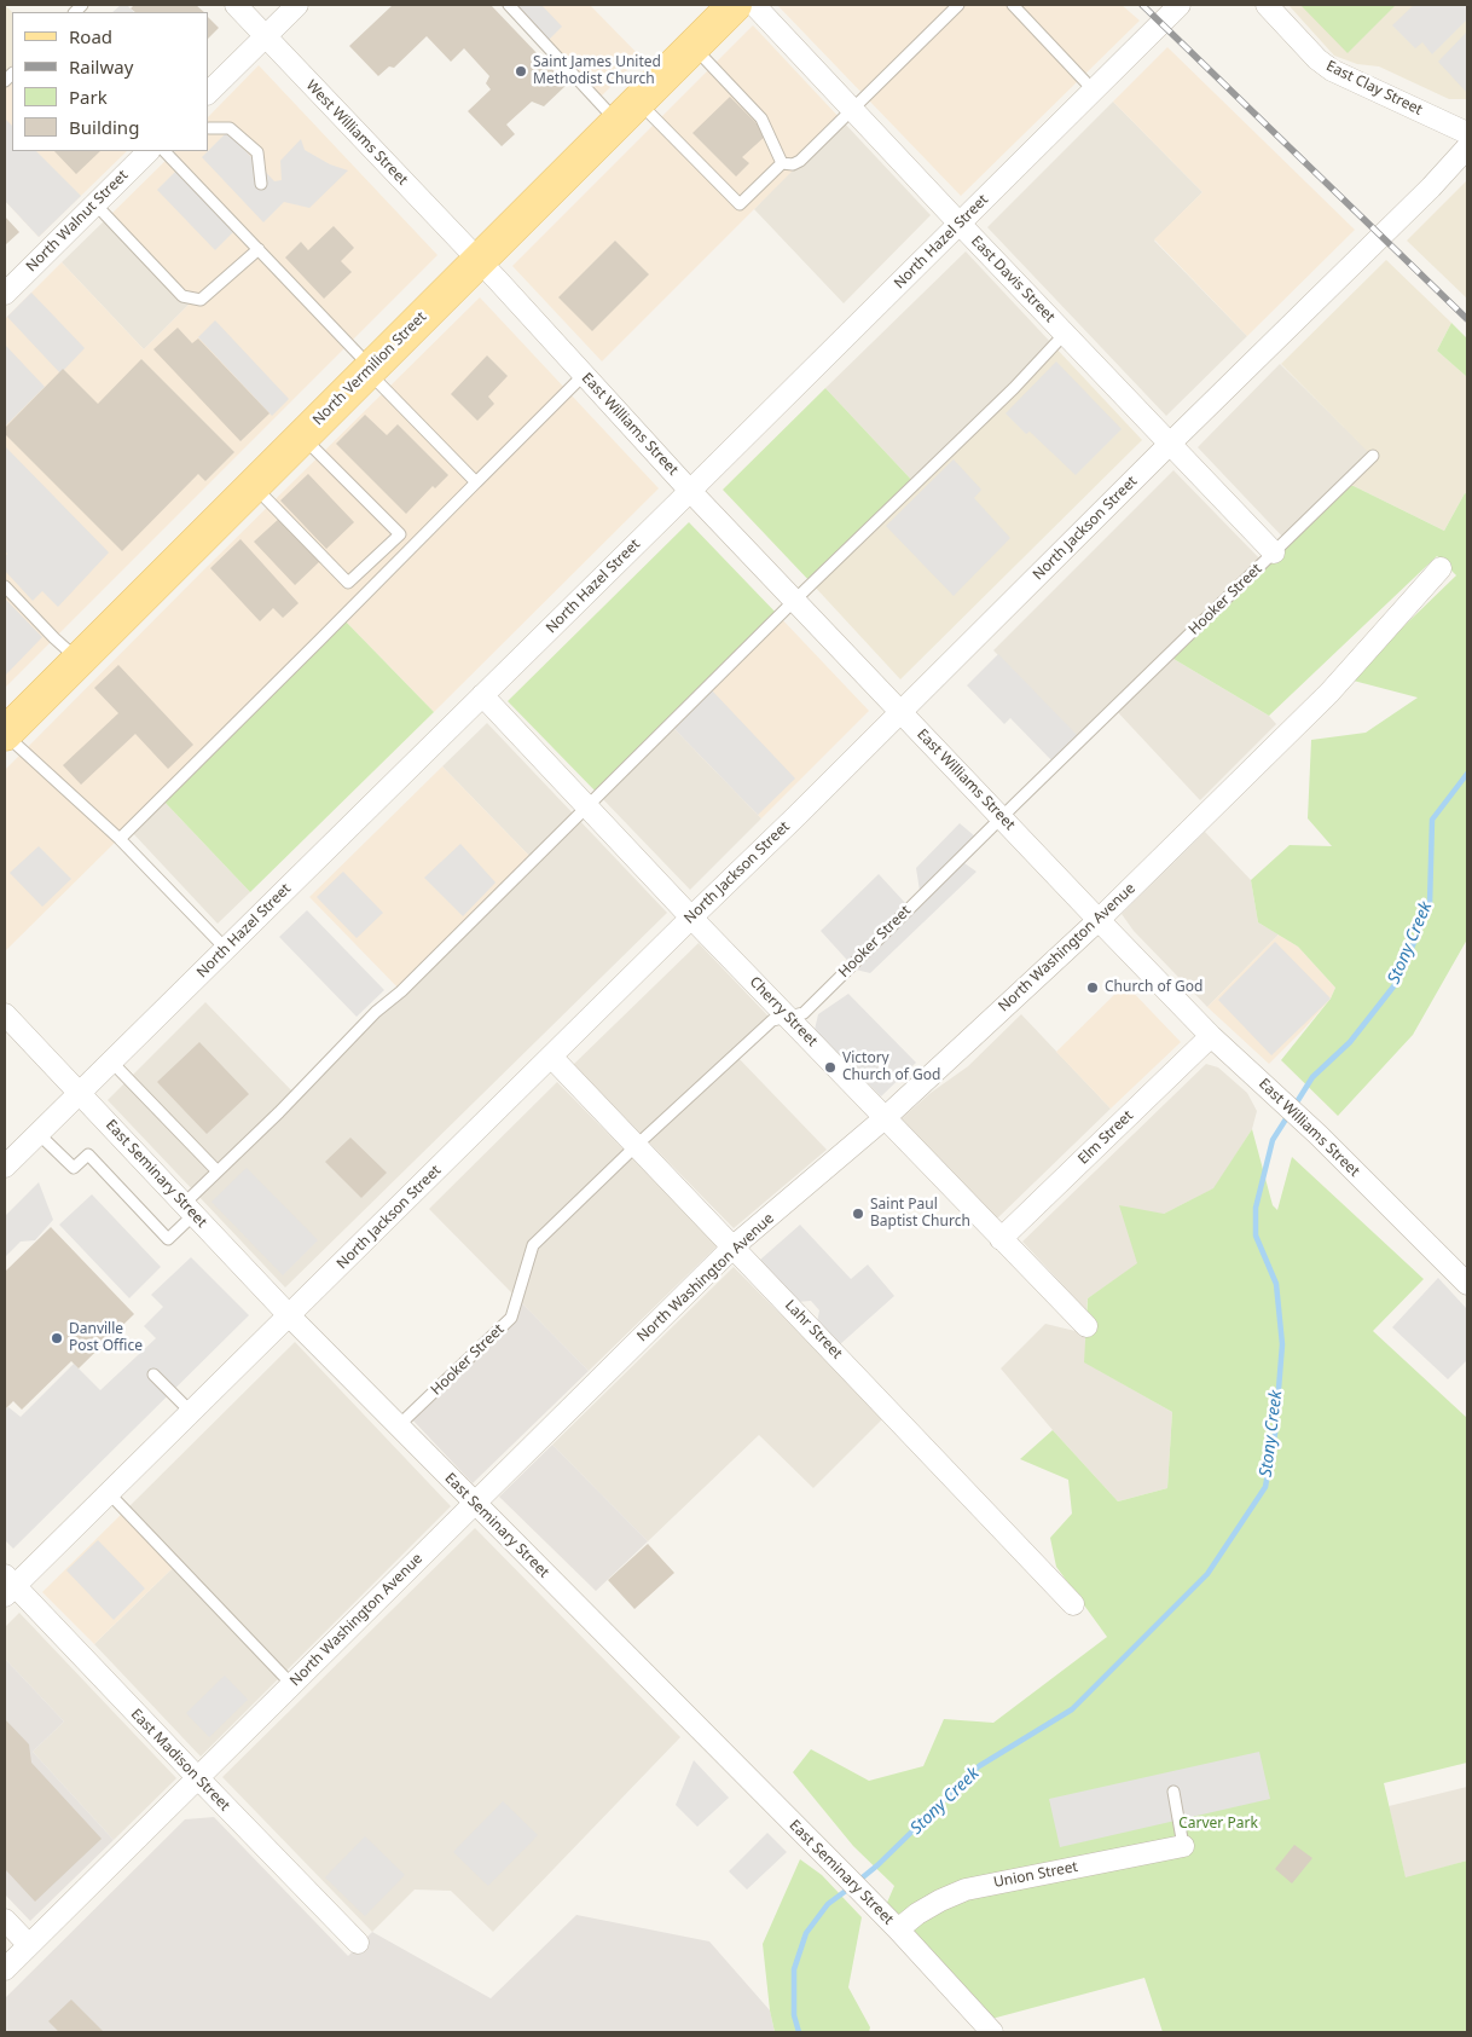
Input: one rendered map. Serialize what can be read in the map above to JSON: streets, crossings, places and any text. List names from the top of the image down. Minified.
{"streets":{"main road":["North Vermilion Street"],"street":["East Clay Street","West Williams Street","North Walnut Street","North Hazel Street","East Davis Street","East Williams Street","North Jackson Street","North Washington Avenue","Cherry Street","Elm Street","East Seminary Street","Lahr Street","East Madison Street","Union Street"],"lane":["Hooker Street"]},"crossings":[["West Williams Street","North Vermilion Street"],["West Williams Street","East Williams Street"],["North Hazel Street","East Davis Street"],["North Hazel Street","East Williams Street"],["North Hazel Street","Cherry Street"],["North Hazel Street","East Seminary Street"],["East Davis Street","North Jackson Street"],["East Davis Street","Hooker Street"],["North Vermilion Street","East Williams Street"],["East Williams Street","North Jackson Street"],["East Williams Street","Hooker Street"],["East Williams Street","North Washington Avenue"],["East Williams Street","Elm Street"],["North Jackson Street","Cherry Street"],["North Jackson Street","East Seminary Street"],["North Jackson Street","Lahr Street"],["North Jackson Street","East Madison Street"],["Hooker Street","Cherry Street"],["Hooker Street","East Seminary Street"],["Hooker Street","Lahr Street"],["North Washington Avenue","Cherry Street"],["North Washington Avenue","East Seminary Street"],["North Washington Avenue","Lahr Street"],["North Washington Avenue","East Madison Street"],["Cherry Street","Elm Street"],["East Seminary Street","Union Street"]],"water":["Stony Creek"],"parks":["Carver Park"],"places":["Saint James United Methodist Church","Church of God","Victory Church of God","Saint Paul Baptist Church","Danville Post Office"],"legend":["Road","Railway","Park","Building"]}
